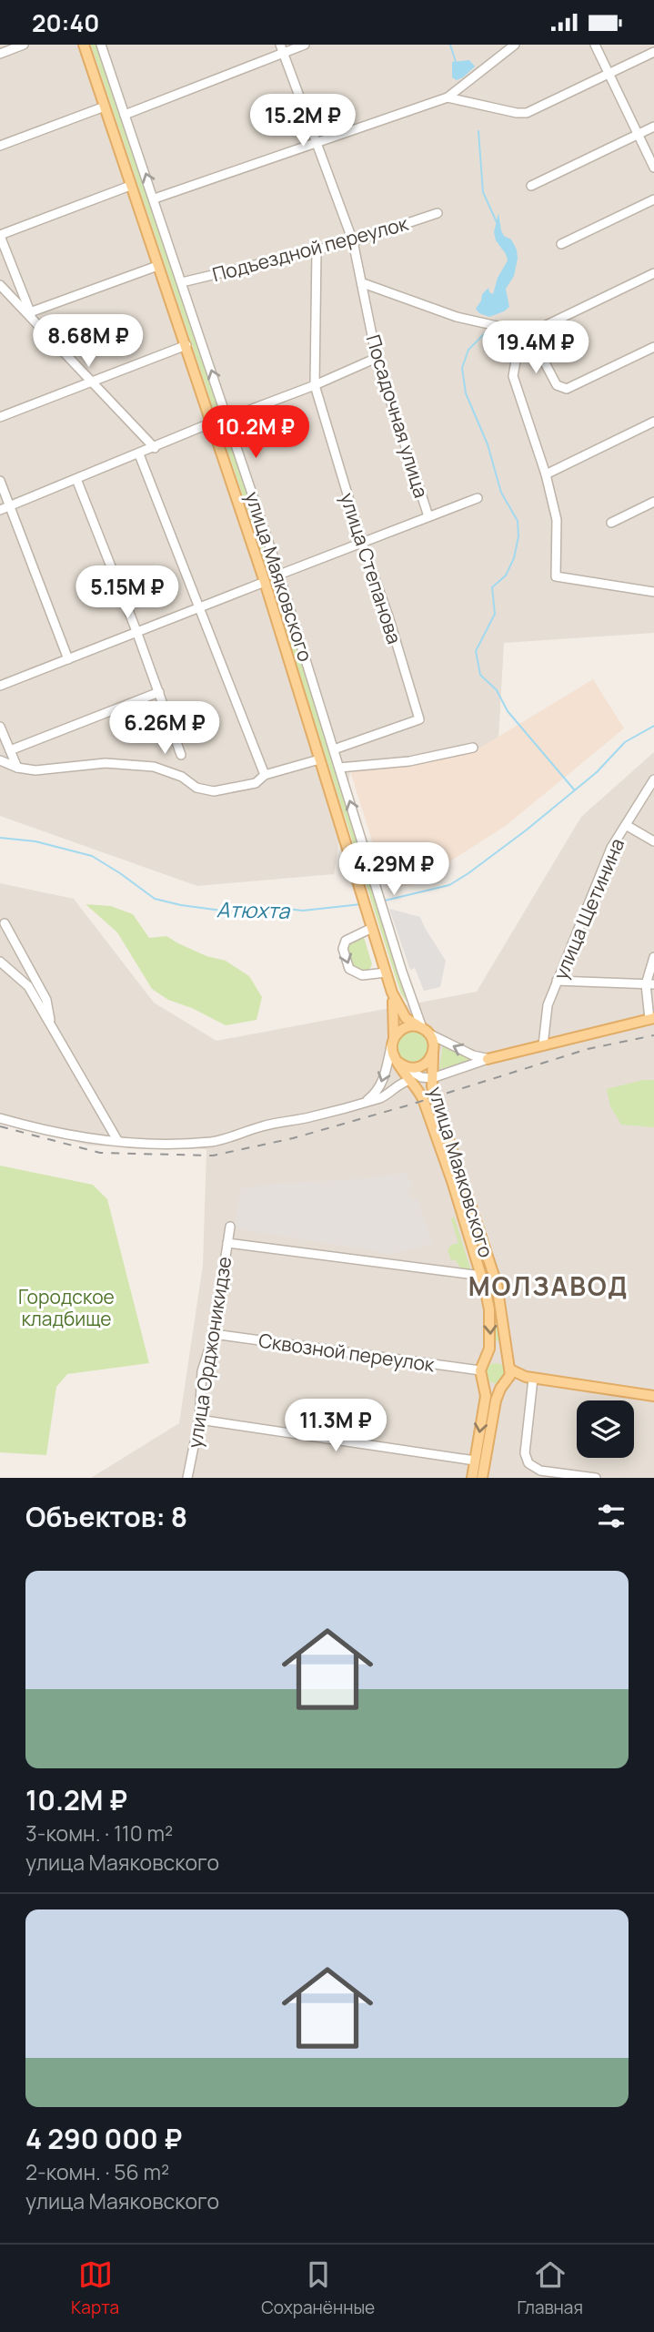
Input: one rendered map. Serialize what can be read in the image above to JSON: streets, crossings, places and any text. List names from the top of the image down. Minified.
{"streets":{"main road":["улица Маяковского"],"street":["Подъездной переулок","Посадочная улица","улица Степанова","улица Щетинина","улица Орджоникидзе","Сквозной переулок"]},"crossings":[["Подъездной переулок","Посадочная улица"],["Подъездной переулок","улица Степанова"],["Подъездной переулок","улица Маяковского"],["улица Степанова","улица Маяковского"],["улица Маяковского","Сквозной переулок"],["улица Орджоникидзе","Сквозной переулок"]],"districts":["МОЛЗАВОД"],"water":["Атюхта"],"parks":["Городское кладбище"],"page":{"status":"20:40","price":["15.2M ₽","8.68M ₽","19.4M ₽","10.2M ₽","5.15M ₽","6.26M ₽","4.29M ₽","11.3M ₽"],"heading":"Объектов: 8","list":[{"name":"10.2M ₽","note":"3-комн. · 110 m² · улица Маяковского"},{"name":"4 290 000 ₽","note":"2-комн. · 56 m² · улица Маяковского"}],"tabs":["Карта","Сохранённые","Главная"]}}
